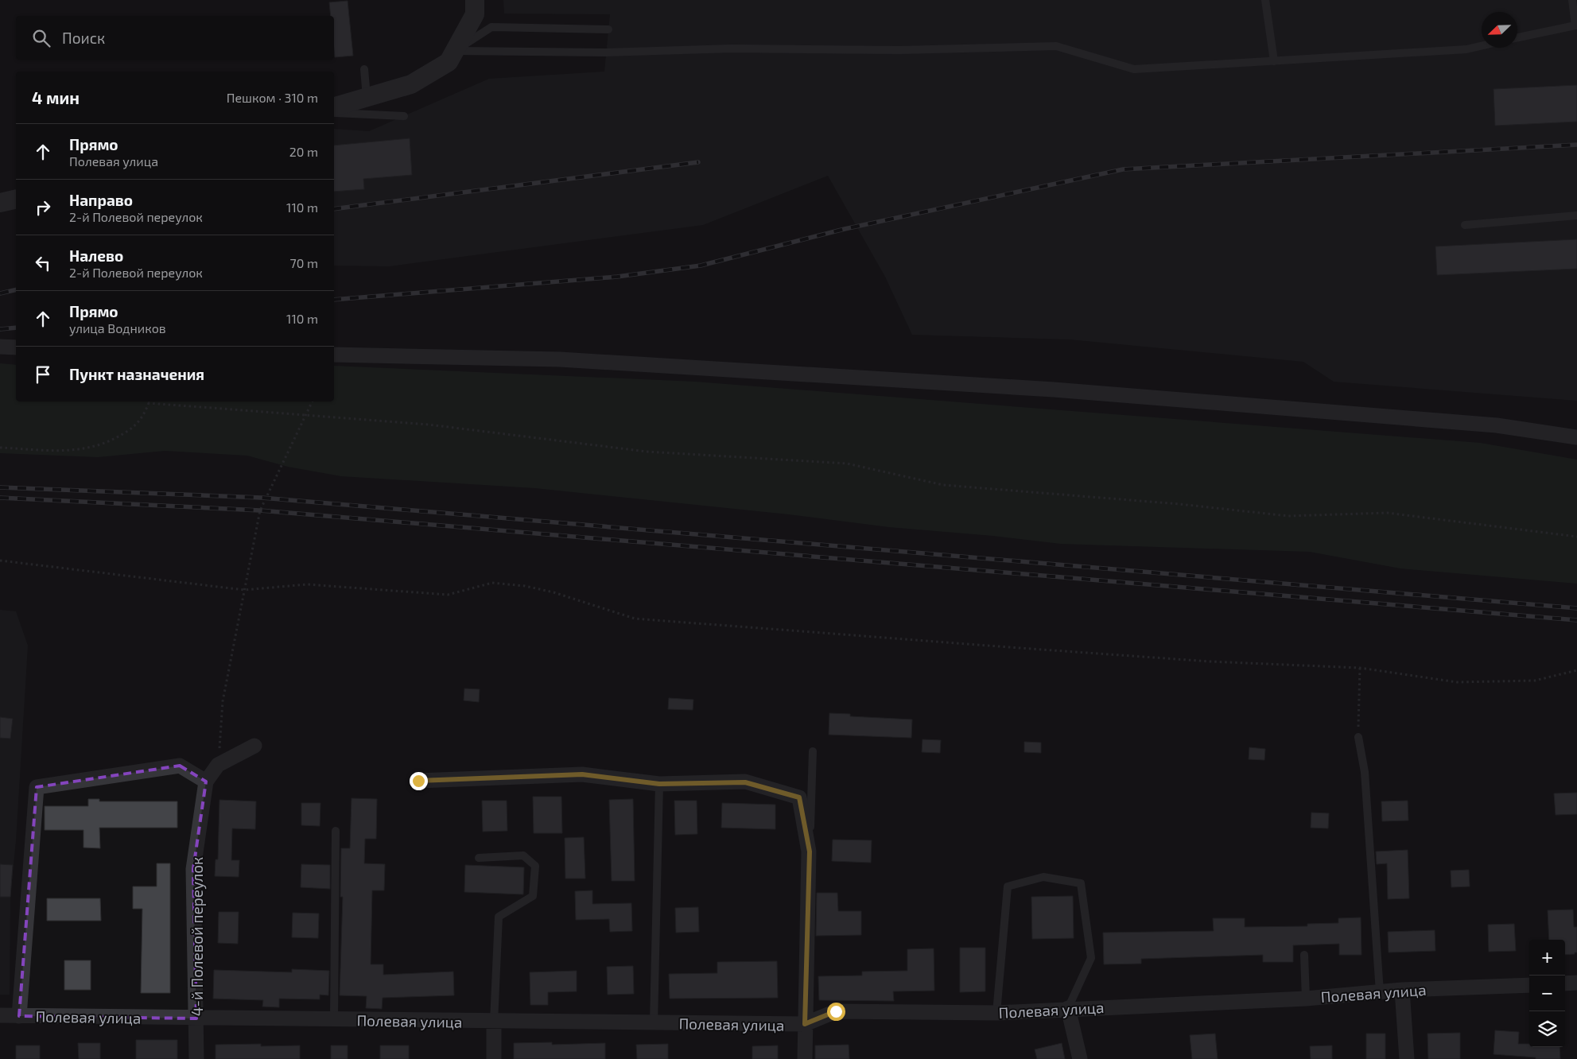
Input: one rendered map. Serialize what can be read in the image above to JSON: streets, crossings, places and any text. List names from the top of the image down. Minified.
{"streets":{"street":["4-й Полевой переулок","Полевая улица"]},"crossings":[["4-й Полевой переулок","Полевая улица"]],"north":"bottom left","page":{"search":"Поиск","heading":["4 мин","Пешком · 310 m"],"list":[["Прямо","Полевая улица","20 m"],["Направо","2-й Полевой переулок","110 m"],["Налево","2-й Полевой переулок","70 m"],["Прямо","улица Водников","110 m"],"Пункт назначения"],"map_buttons":["+","−"]}}
